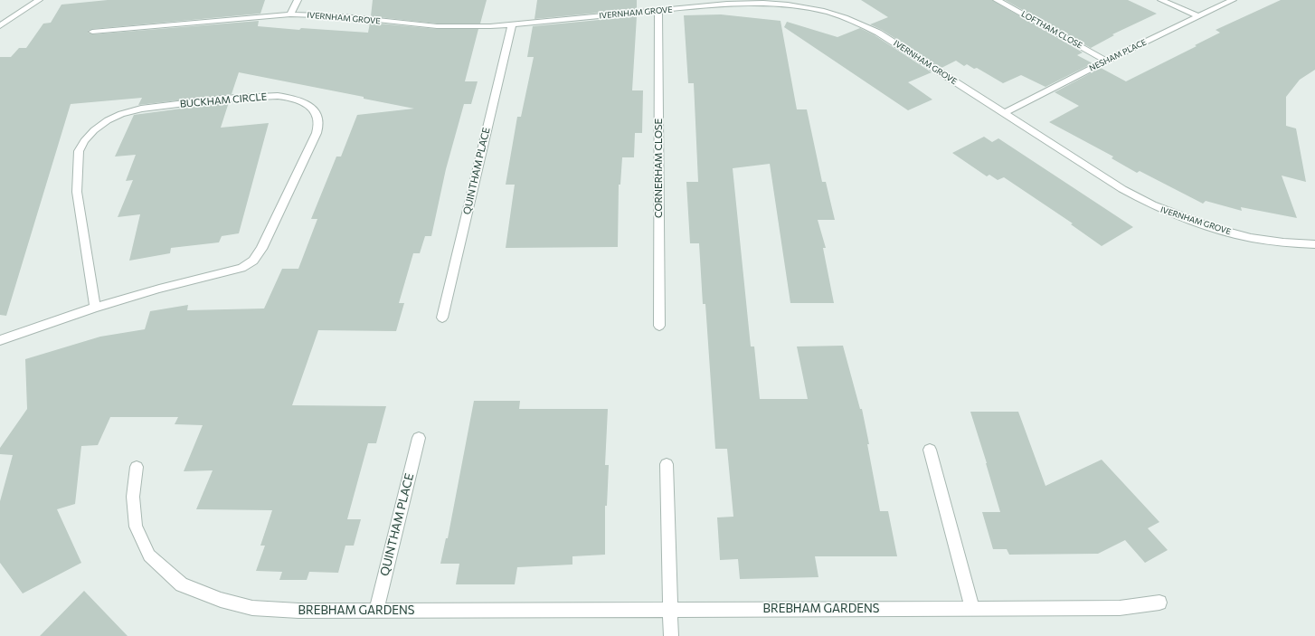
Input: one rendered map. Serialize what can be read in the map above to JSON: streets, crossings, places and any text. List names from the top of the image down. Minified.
{"streets":{"street":["IVERNHAM GROVE","LOFTHAM CLOSE","NESHAM PLACE","BUCKHAM CIRCLE","CORNERHAM CLOSE","QUINTHAM PLACE","BREBHAM GARDENS"]},"crossings":[["IVERNHAM GROVE","NESHAM PLACE"],["IVERNHAM GROVE","CORNERHAM CLOSE"],["IVERNHAM GROVE","QUINTHAM PLACE"],["LOFTHAM CLOSE","NESHAM PLACE"],["QUINTHAM PLACE","BREBHAM GARDENS"]]}
